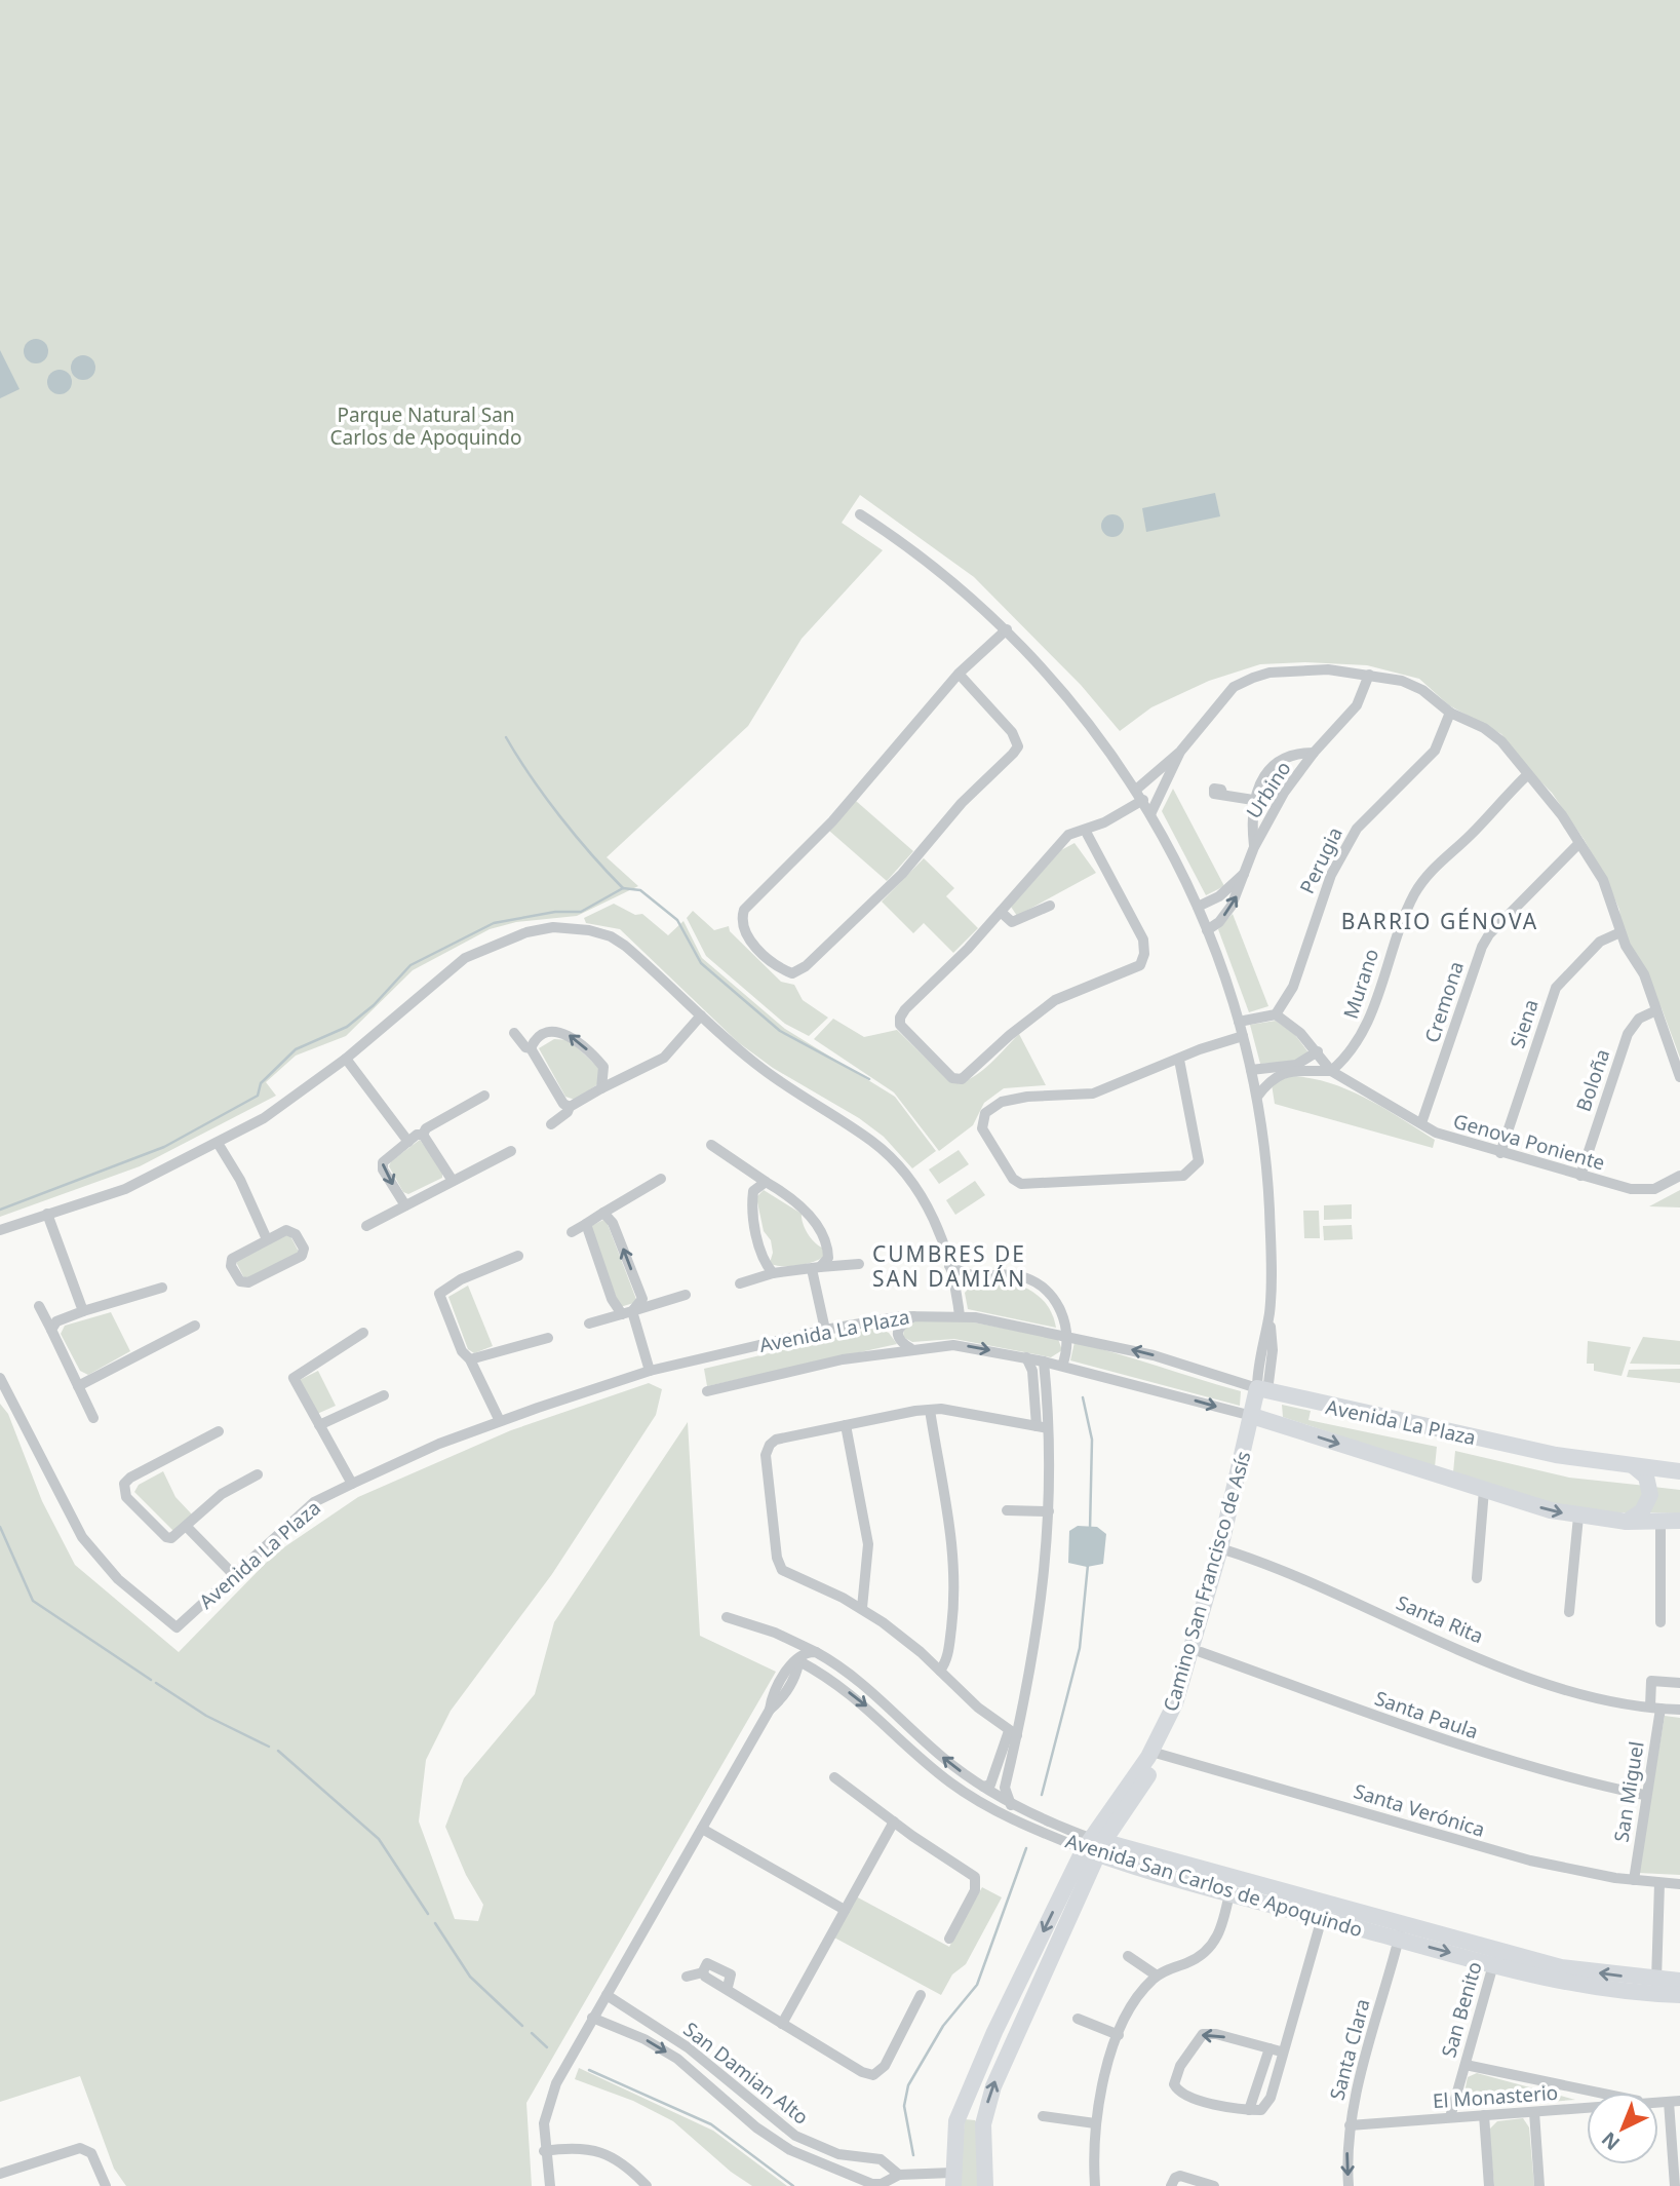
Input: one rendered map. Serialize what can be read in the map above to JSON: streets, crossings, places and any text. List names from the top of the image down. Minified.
{"streets":{"main road":["Avenida La Plaza","Camino San Francisco de Asís","Avenida San Carlos de Apoquindo"],"street":["Urbino","Perugia","Murano","Cremona","Siena","Boloña","Genova Poniente","Santa Rita","Santa Paula","San Miguel","Santa Verónica","San Benito","Santa Clara","San Damian Alto","El Monasterio"]},"crossings":[["Urbino","Camino San Francisco de Asís"],["Perugia","Genova Poniente"],["Murano","Genova Poniente"],["Cremona","Genova Poniente"],["Siena","Genova Poniente"],["Boloña","Genova Poniente"],["Avenida La Plaza","Camino San Francisco de Asís"],["Camino San Francisco de Asís","Santa Rita"],["Camino San Francisco de Asís","Santa Paula"],["Camino San Francisco de Asís","Santa Verónica"],["Camino San Francisco de Asís","Avenida San Carlos de Apoquindo"],["Santa Rita","San Miguel"],["Santa Paula","San Miguel"],["San Miguel","Santa Verónica"],["Avenida San Carlos de Apoquindo","San Benito"],["Avenida San Carlos de Apoquindo","Santa Clara"],["San Benito","El Monasterio"],["Santa Clara","El Monasterio"]],"districts":["BARRIO GÉNOVA","CUMBRES DE SAN DAMIÁN"],"parks":["Parque Natural San Carlos de Apoquindo"],"north":"bottom left"}
